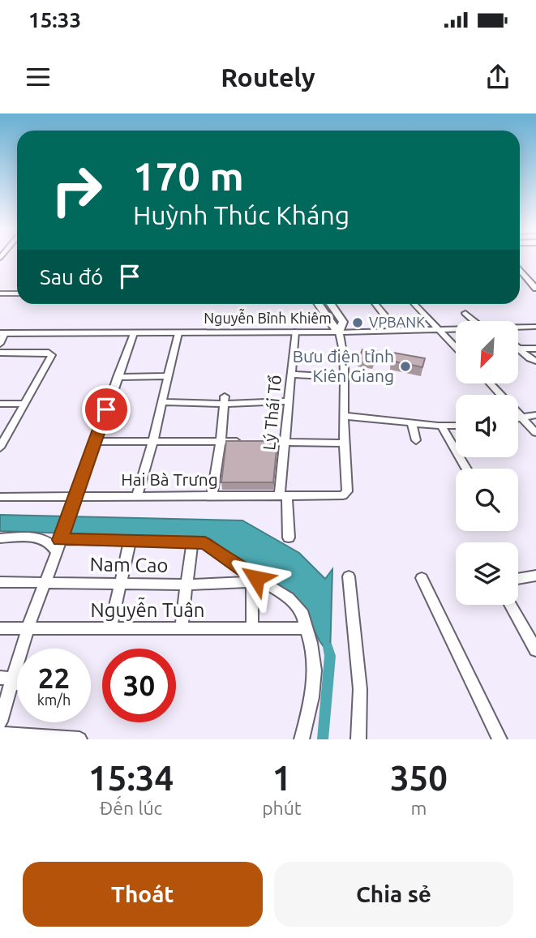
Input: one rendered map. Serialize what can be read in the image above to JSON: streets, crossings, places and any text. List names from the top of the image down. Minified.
{"streets":{"main road":["Nguyễn Bỉnh Khiêm"],"street":["Lý Thái Tổ","Hai Bà Trưng","Nam Cao","Nguyễn Tuân"]},"crossings":[["Nguyễn Bỉnh Khiêm","Lý Thái Tổ"],["Lý Thái Tổ","Hai Bà Trưng"]],"places":["VPBANK","Bưu điện tỉnh Kiên Giang"],"north":"bottom left","page":{"status":"15:33","header":"Routely","turn":["170 m","Huỳnh Thúc Kháng"],"then":"Sau đó","speed":"22 km/h","limit":"30","eta":["15:34","Đến lúc","1","phút","350","m"],"buttons":["Thoát","Chia sẻ"]}}
